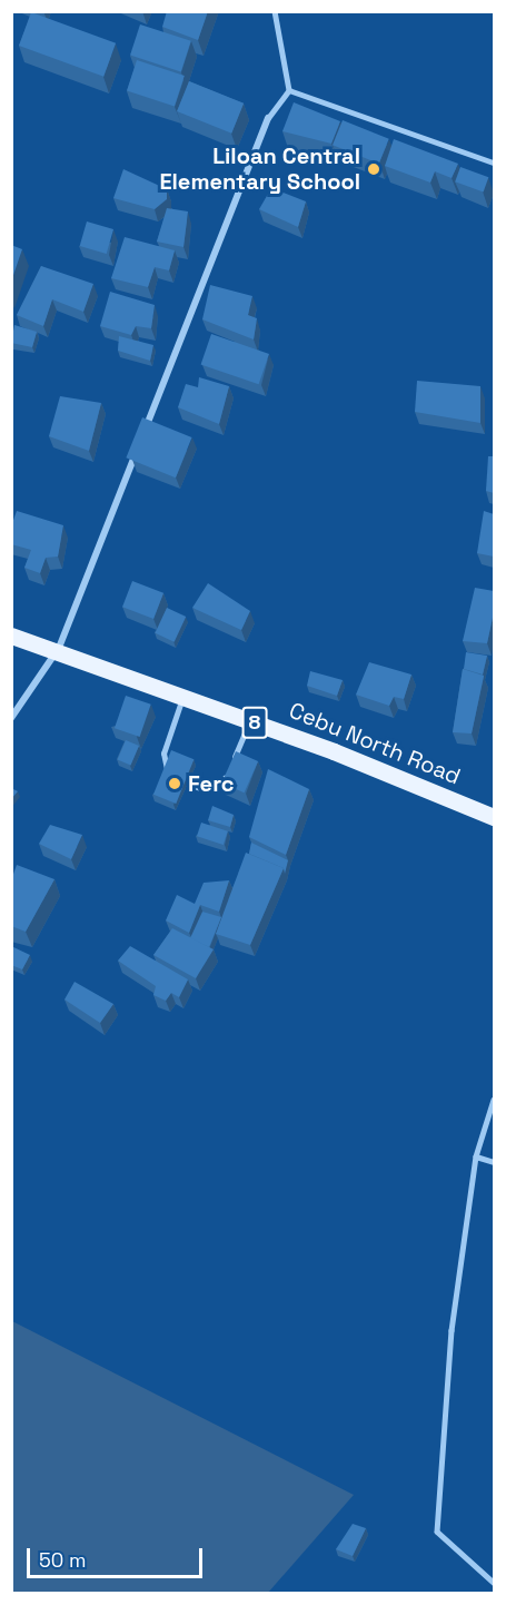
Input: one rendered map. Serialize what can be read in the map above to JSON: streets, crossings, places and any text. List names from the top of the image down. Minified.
{"streets":{"main road":["8","Cebu North Road"]},"places":["Liloan Central Elementary School","Ferc"],"scale_bar":"50 m"}
